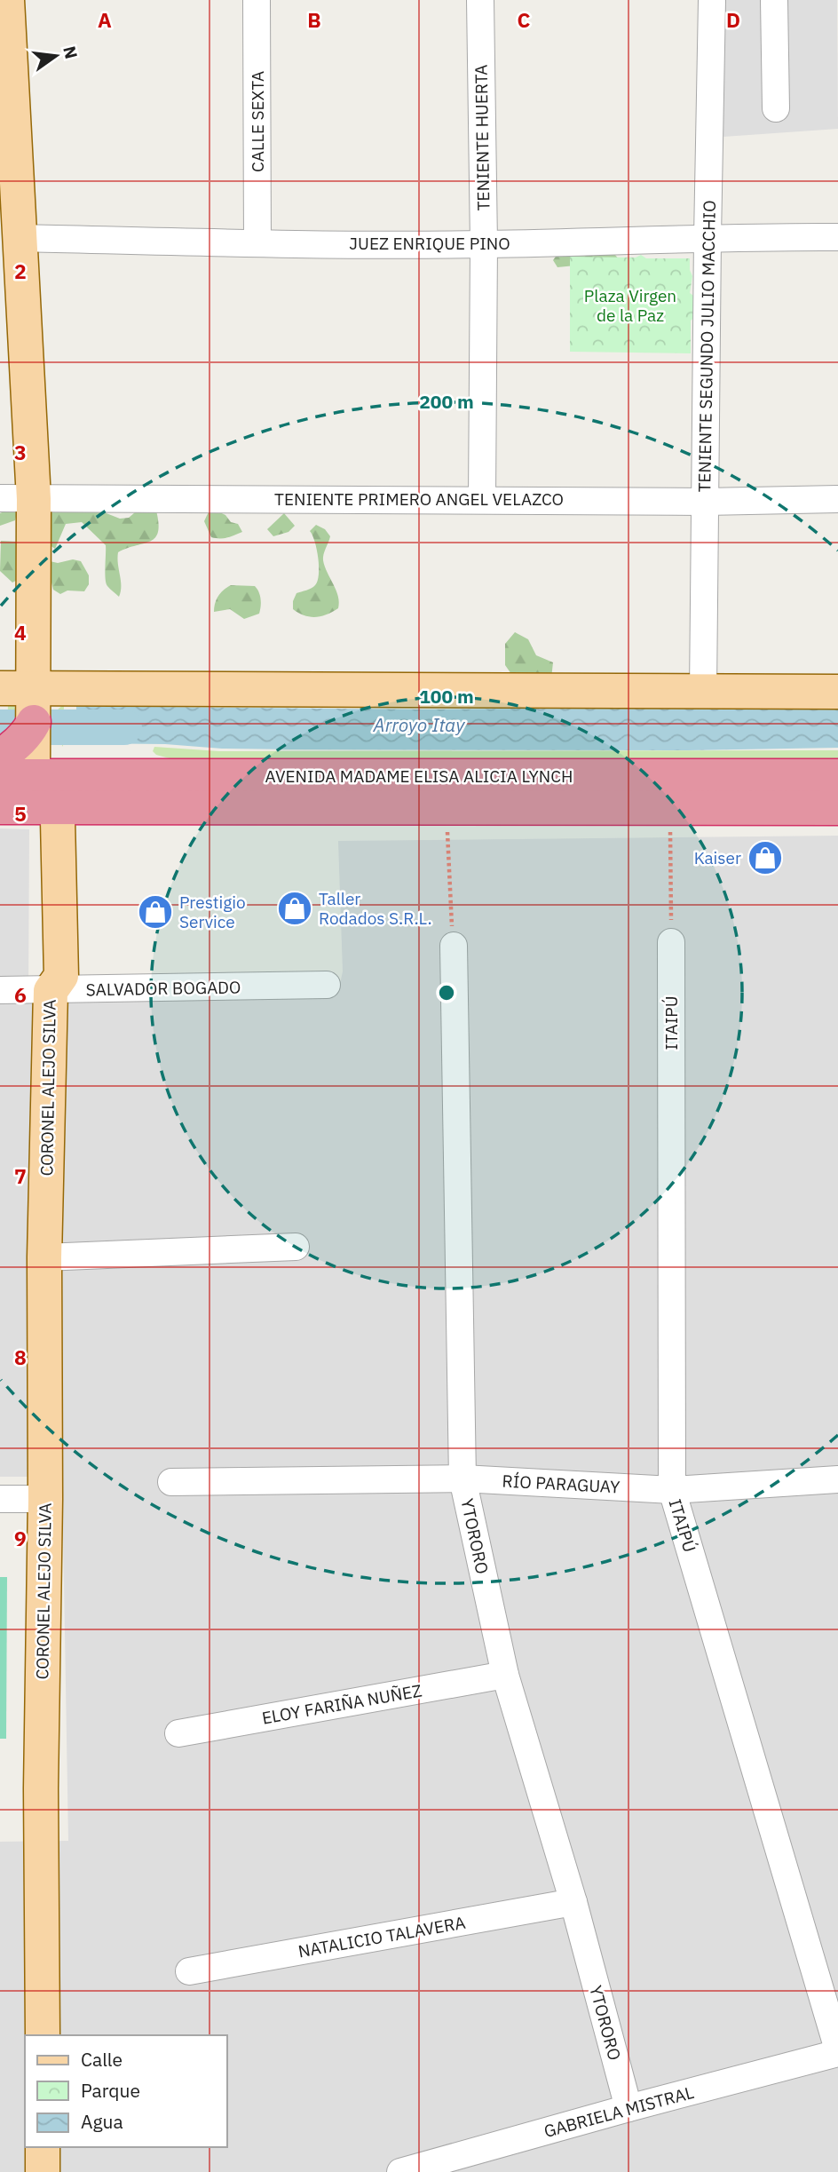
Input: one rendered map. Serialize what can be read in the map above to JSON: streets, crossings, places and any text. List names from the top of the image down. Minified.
{"streets":{"highway":["AVENIDA MADAME ELISA ALICIA LYNCH","CORONEL ALEJO SILVA"],"street":["CALLE SEXTA","TENIENTE HUERTA","JUEZ ENRIQUE PINO","TENIENTE SEGUNDO JULIO MACCHIO","TENIENTE PRIMERO ANGEL VELAZCO","SALVADOR BOGADO","ITAIPÚ","RÍO PARAGUAY","YTORORO","ELOY FARIÑA NUÑEZ","NATALICIO TALAVERA","GABRIELA MISTRAL"]},"crossings":[["CALLE SEXTA","JUEZ ENRIQUE PINO"],["TENIENTE HUERTA","JUEZ ENRIQUE PINO"],["TENIENTE HUERTA","TENIENTE PRIMERO ANGEL VELAZCO"],["JUEZ ENRIQUE PINO","TENIENTE SEGUNDO JULIO MACCHIO"],["JUEZ ENRIQUE PINO","CORONEL ALEJO SILVA"],["TENIENTE SEGUNDO JULIO MACCHIO","TENIENTE PRIMERO ANGEL VELAZCO"],["TENIENTE PRIMERO ANGEL VELAZCO","CORONEL ALEJO SILVA"],["AVENIDA MADAME ELISA ALICIA LYNCH","CORONEL ALEJO SILVA"],["SALVADOR BOGADO","CORONEL ALEJO SILVA"],["ITAIPÚ","RÍO PARAGUAY"],["ITAIPÚ","GABRIELA MISTRAL"],["RÍO PARAGUAY","YTORORO"],["YTORORO","ELOY FARIÑA NUÑEZ"],["YTORORO","NATALICIO TALAVERA"],["YTORORO","GABRIELA MISTRAL"]],"water":["Arroyo Itay"],"parks":["Plaza Virgen de la Paz"],"places":{"shop":["Kaiser","Taller Rodados S.R.L.","Prestigio Service"]},"legend":["Calle","Parque","Agua"],"north":"right","grid":{"columns":["A","B","C","D"],"rows":["2","3","4","5","6","7","8","9"]},"rings":["200 m","100 m"]}
